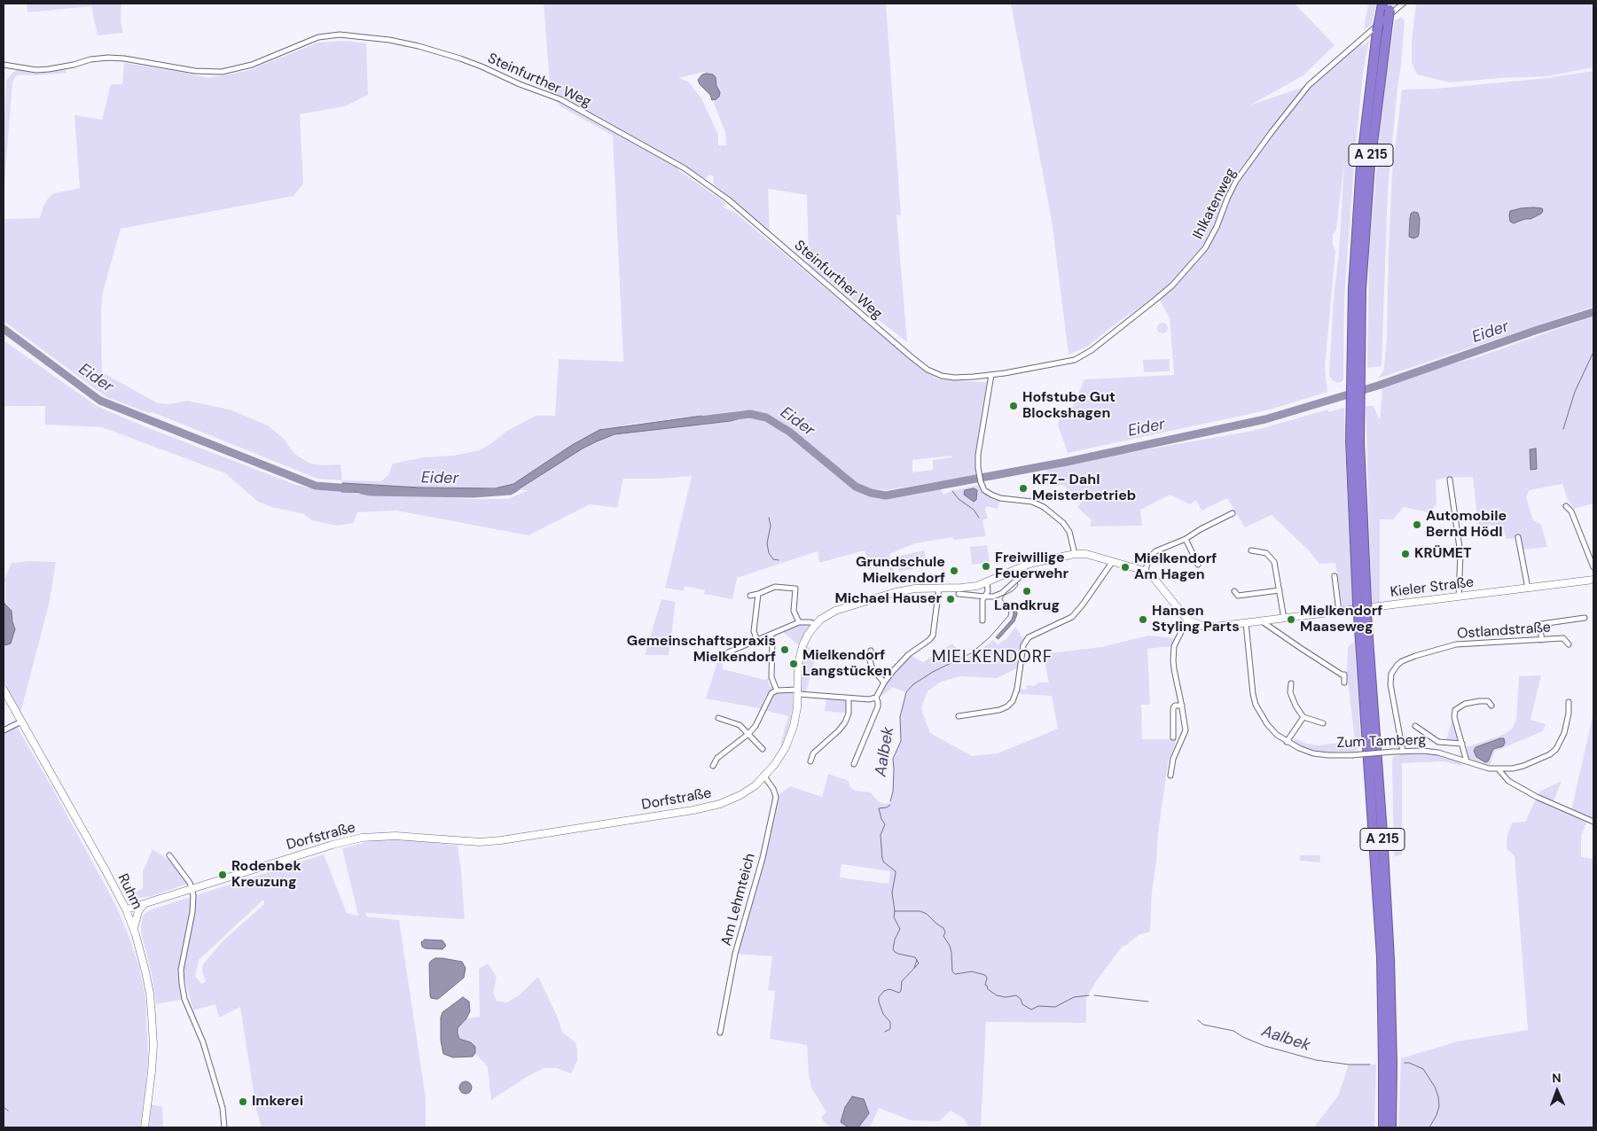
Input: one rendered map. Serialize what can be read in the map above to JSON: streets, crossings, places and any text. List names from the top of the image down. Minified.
{"streets":{"highway":["A 215"],"street":["Steinfurther Weg","Ihlkatenweg","Kieler Straße","Ostlandstraße","Zum Tamberg","Dorfstraße","Ruhm","Am Lehmteich"]},"crossings":[["Steinfurther Weg","Ihlkatenweg"],["Ostlandstraße","Zum Tamberg"],["Dorfstraße","Ruhm"],["Dorfstraße","Am Lehmteich"]],"districts":["MIELKENDORF"],"water":["Eider","Aalbek"],"places":["Hofstube Gut Blockshagen","KFZ- Dahl Meisterbetrieb","Automobile Bernd Hödl","KRÜMET","Freiwillige Feuerwehr","Mielkendorf Am Hagen","Grundschule Mielkendorf","Landkrug","Michael Hauser","Hansen Styling Parts","Mielkendorf Maaseweg","Gemeinschaftspraxis Mielkendorf","Mielkendorf Langstücken","Rodenbek Kreuzung","Imkerei"],"north":"top"}
